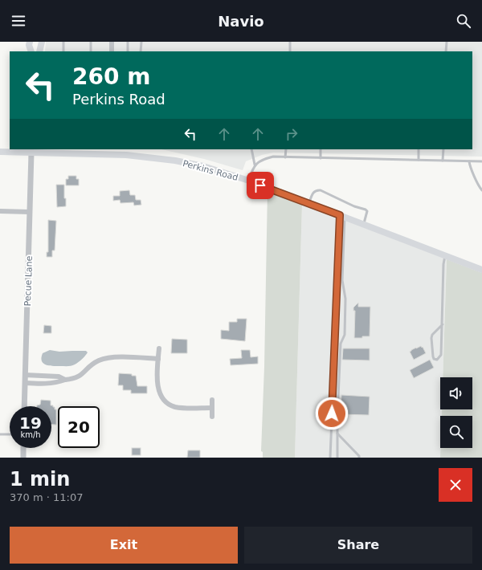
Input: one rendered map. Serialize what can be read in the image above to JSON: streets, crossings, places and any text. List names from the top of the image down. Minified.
{"streets":{"main road":["Perkins Road"],"street":["Pecue Lane"]},"crossings":[["Perkins Road","Pecue Lane"]],"page":{"header":"Navio","turn":["260 m","Perkins Road"],"speed":"19 km/h","limit":"20","heading":["1 min","370 m · 11:07"],"buttons":["Exit","Share"]}}
